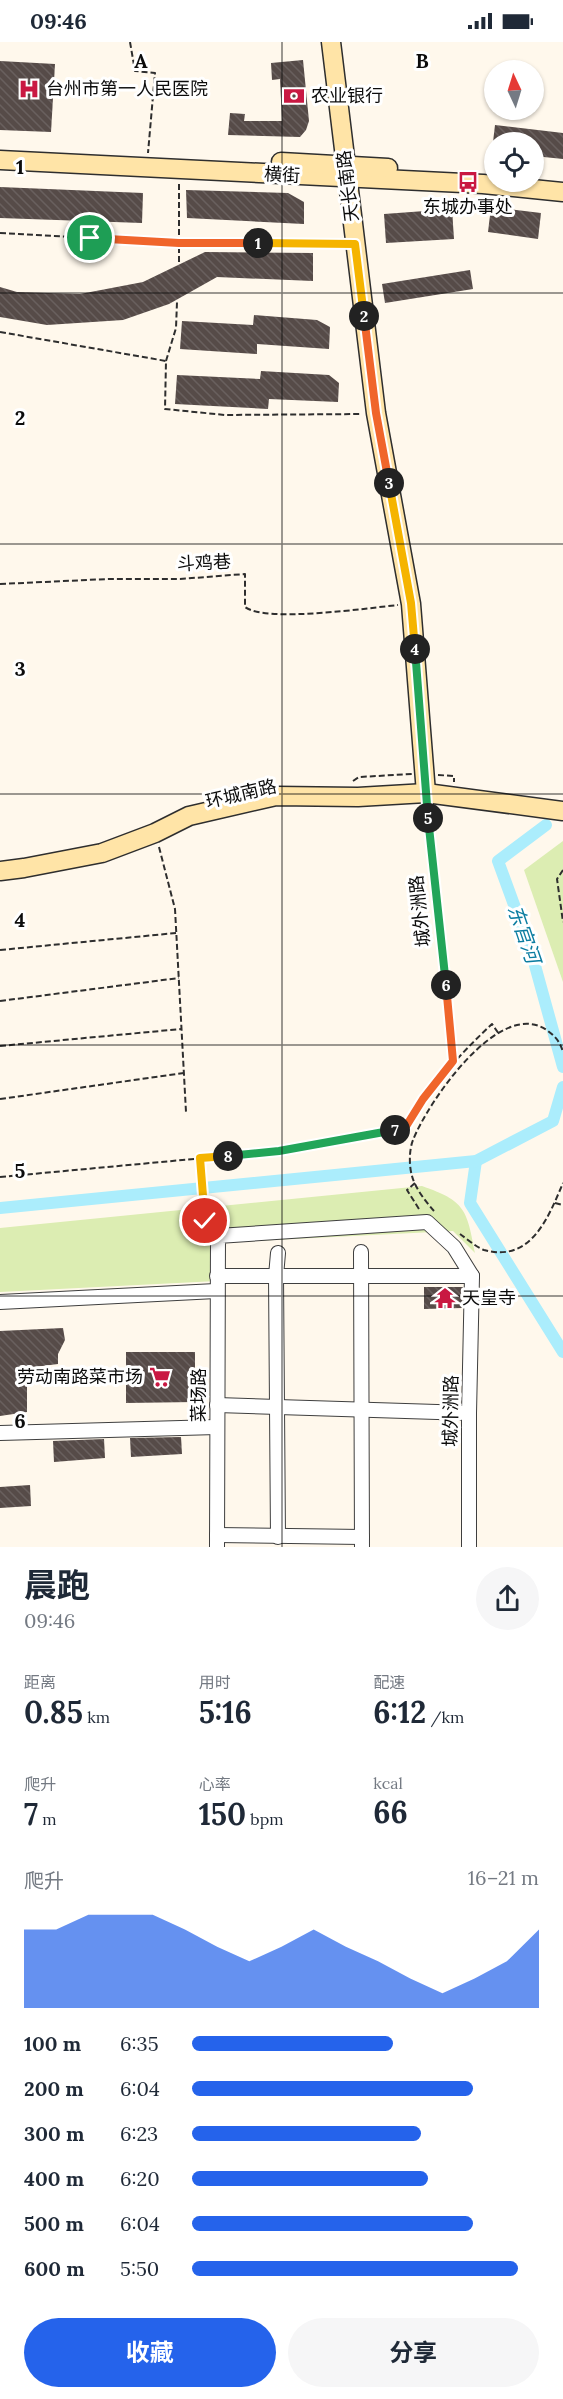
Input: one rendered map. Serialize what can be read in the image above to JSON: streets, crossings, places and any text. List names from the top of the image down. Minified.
{"streets":{"street":["横街","天长南路","环城南路","城外洲路","菜场路"],"path":["斗鸡巷"]},"crossings":[["横街","天长南路"],["天长南路","斗鸡巷"],["天长南路","环城南路"],["天长南路","城外洲路"],["环城南路","城外洲路"]],"water":["东官河"],"places":{"hospital":["台州市第一人民医院"],"bank":["农业银行"],"bus stop":["东城办事处"],"temple":["天皇寺"],"supermarket":["劳动南路菜市场"]},"north":"top","page":{"status":"09:46","pins":["1","2","3","4","5","6","7","8"],"heading":["晨跑","09:46"],"stats":[["距离","0.85 km"],["用时","5:16"],["配速","6:12 /km"],["爬升","7 m"],["心率","150 bpm"],["kcal","66"]],"chart":["爬升","16–21 m"],"list":[{"name":"100 m","note":"6:35"},{"name":"200 m","note":"6:04"},{"name":"300 m","note":"6:23"},{"name":"400 m","note":"6:20"},{"name":"500 m","note":"6:04"},{"name":"600 m","note":"5:50"}],"buttons":["收藏","分享"]},"grid":{"columns":["A","B"],"rows":["1","2","3","4","5","6"]}}
